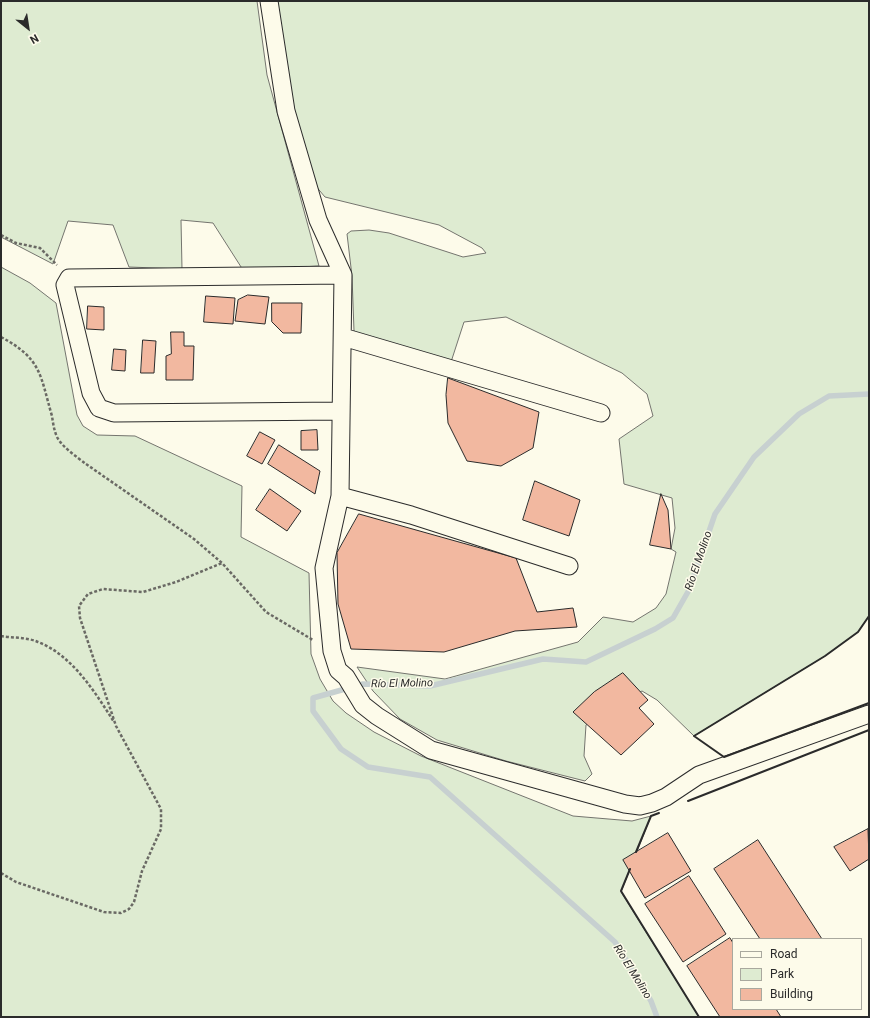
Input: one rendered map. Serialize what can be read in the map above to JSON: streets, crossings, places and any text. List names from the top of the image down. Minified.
{"water":["Río El Molino"],"legend":["Road","Park","Building"],"north":"bottom right"}
